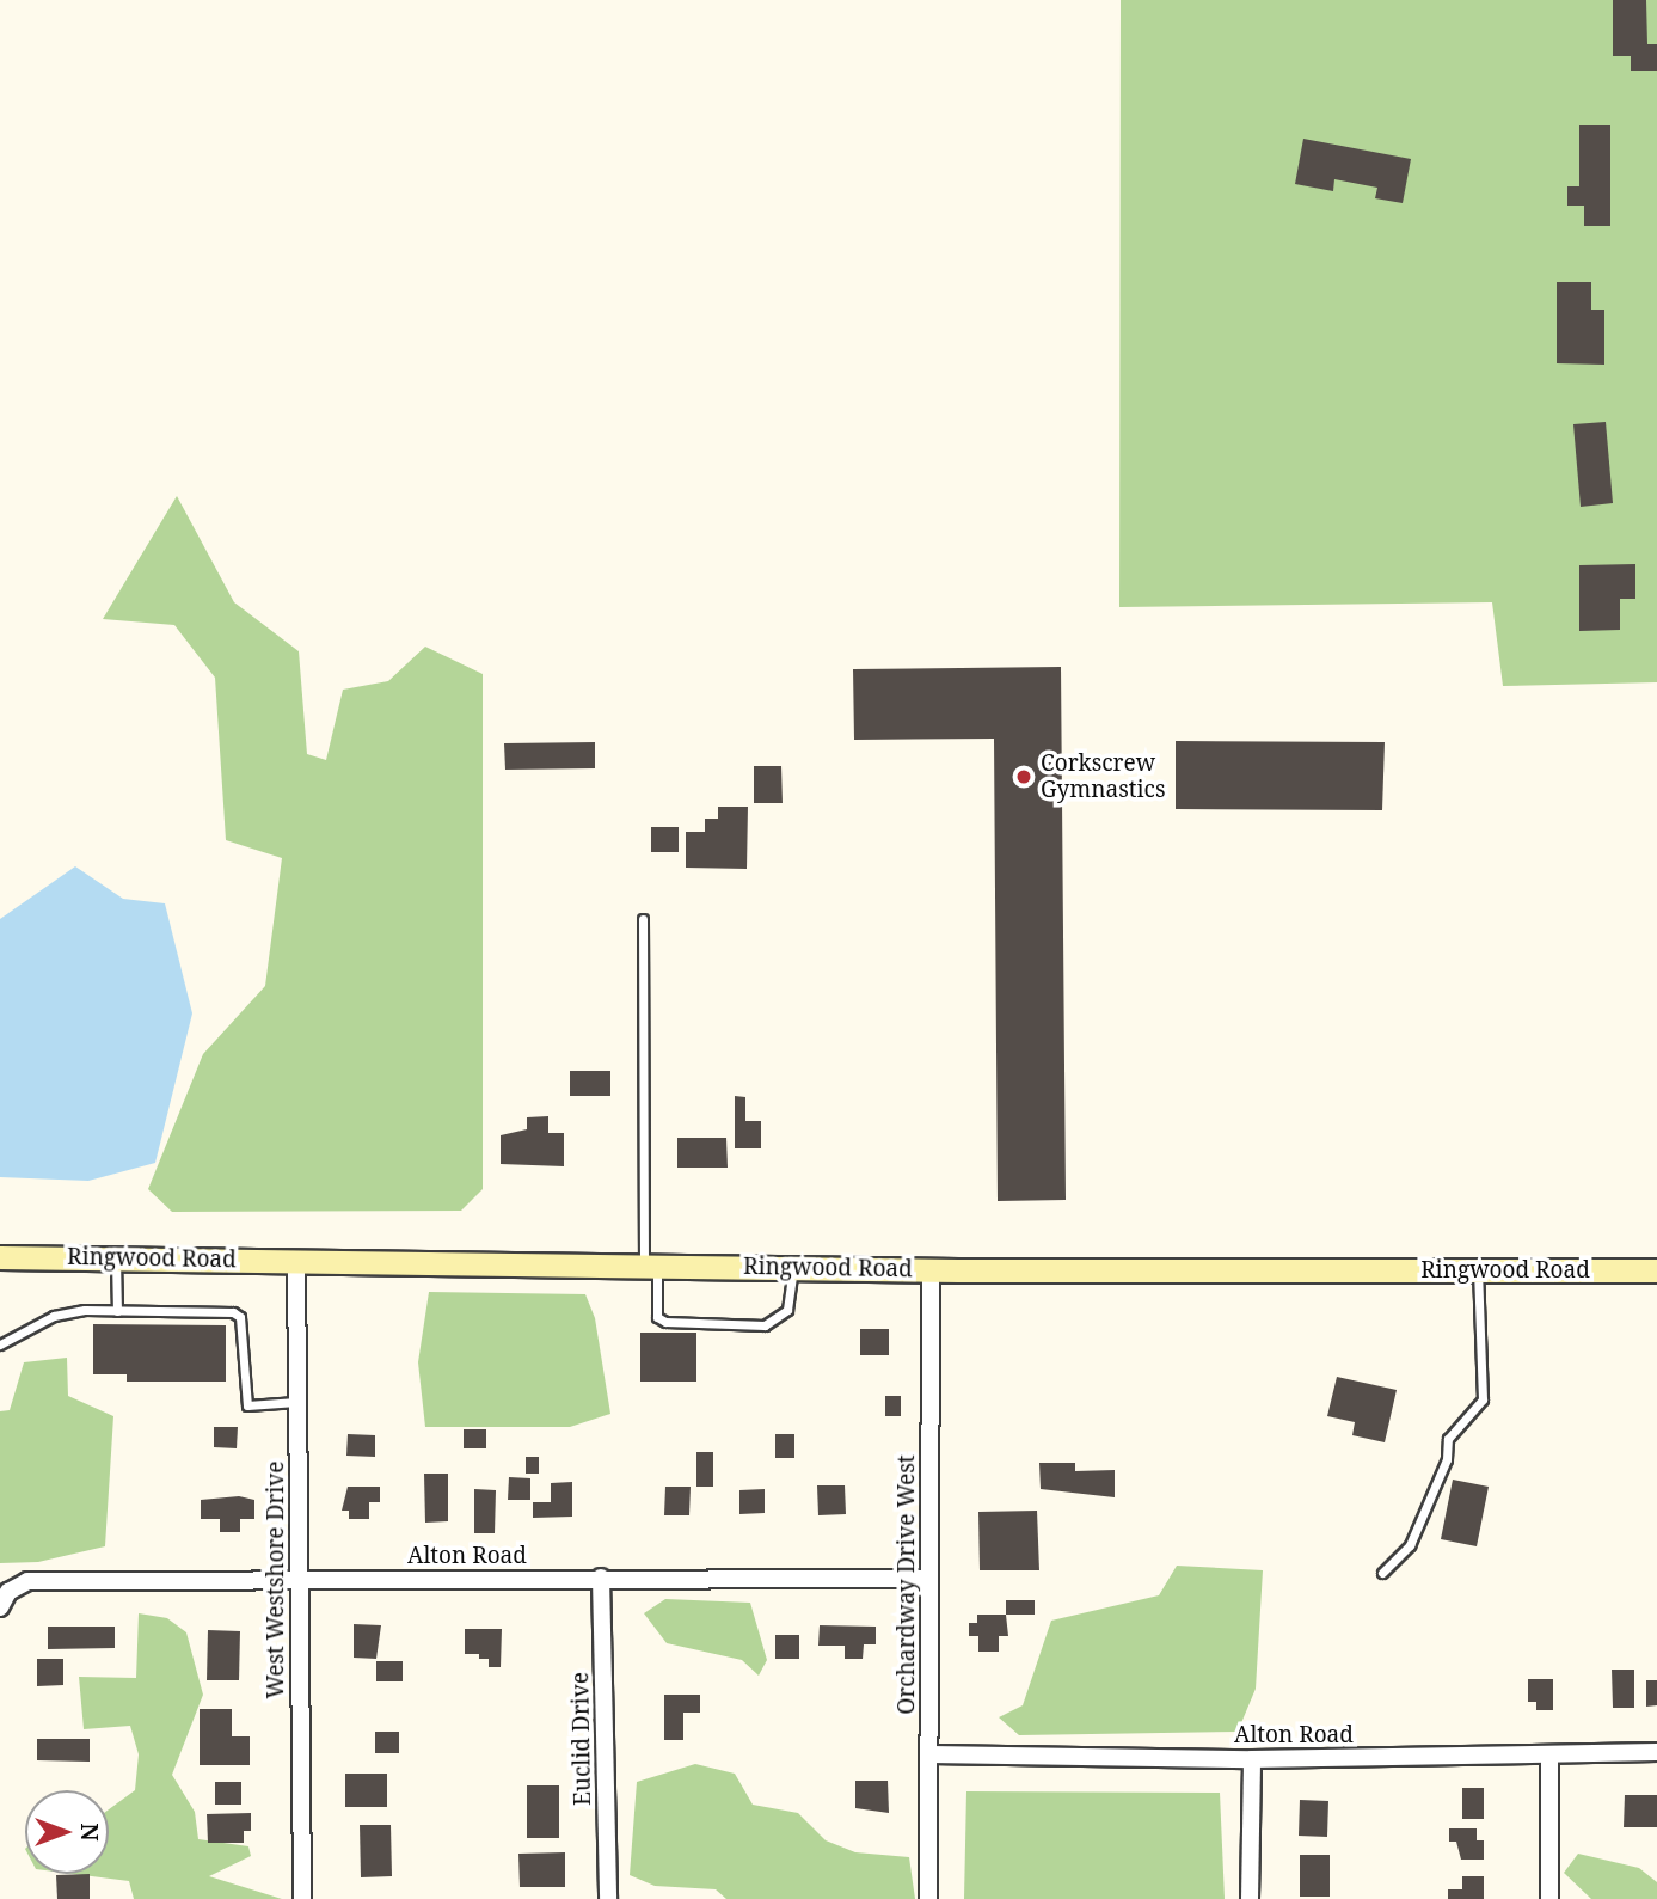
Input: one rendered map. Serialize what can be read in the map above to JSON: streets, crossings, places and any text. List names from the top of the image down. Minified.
{"streets":{"street":["Ringwood Road","Alton Road","West Westshore Drive","Orchardway Drive West","Euclid Drive"]},"crossings":[["Ringwood Road","West Westshore Drive"],["Ringwood Road","Orchardway Drive West"],["Alton Road","West Westshore Drive"],["Alton Road","Orchardway Drive West"],["Alton Road","Euclid Drive"]],"places":["Corkscrew Gymnastics"],"north":"right"}
